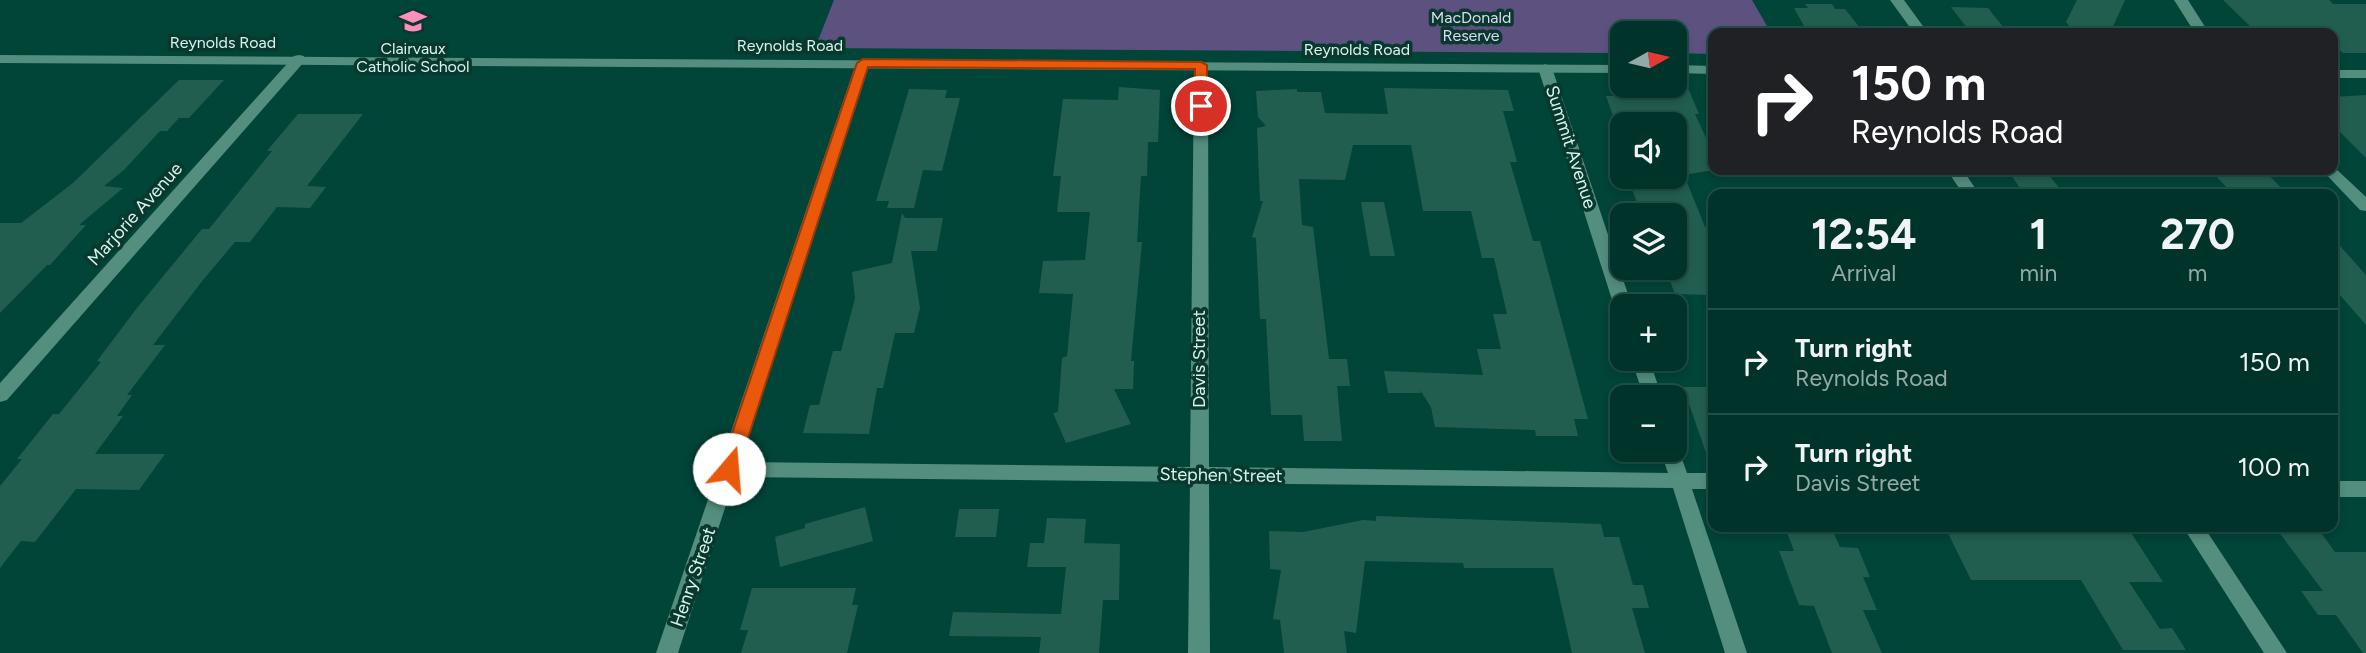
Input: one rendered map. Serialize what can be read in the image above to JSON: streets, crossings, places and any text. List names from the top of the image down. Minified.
{"streets":{"street":["Reynolds Road","Summit Avenue","Marjorie Avenue","Davis Street","Stephen Street","Henry Street"]},"crossings":[["Reynolds Road","Summit Avenue"],["Reynolds Road","Marjorie Avenue"],["Reynolds Road","Davis Street"],["Reynolds Road","Henry Street"],["Davis Street","Stephen Street"],["Stephen Street","Henry Street"]],"parks":["MacDonald Reserve"],"places":{"school or university":["Clairvaux Catholic School"]},"north":"right","page":{"map_buttons":["+","−"],"turn":["150 m","Reynolds Road"],"eta":["12:54","Arrival","1","min","270","m"],"list":[{"name":"Turn right","note":"Reynolds Road","value":"150 m"},{"name":"Turn right","note":"Davis Street","value":"100 m"}]}}
